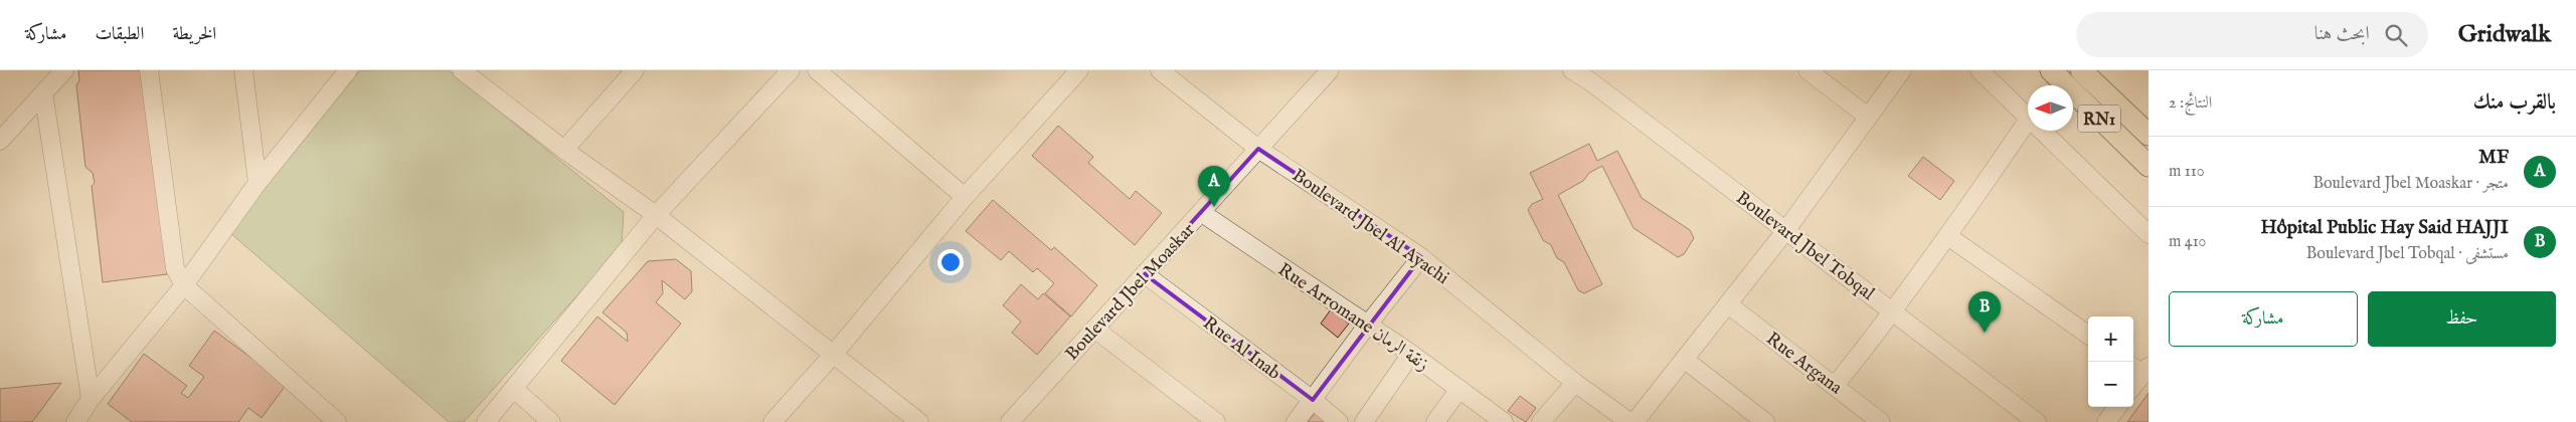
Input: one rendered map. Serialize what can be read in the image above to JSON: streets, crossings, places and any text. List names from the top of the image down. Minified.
{"streets":{"main road":["RN1"],"street":["Boulevard Jbel Al Ayachi","Boulevard Jbel Tobqal","Boulevard Jbel Moaskar","Rue Arromane زنقة الرمان","Rue Al Inab","Rue Argana"]},"crossings":[["Boulevard Jbel Al Ayachi","Boulevard Jbel Moaskar"],["Boulevard Jbel Moaskar","Rue Arromane زنقة الرمان"],["Boulevard Jbel Moaskar","Rue Al Inab"]],"north":"left","page":{"header":"Gridwalk","search":"ابحث هنا","nav":["الخريطة","الطبقات","مشاركة"],"heading":["بالقرب منك","النتائج: 2"],"list":[{"mark":"A","name":"MF","note":"متجر · Boulevard Jbel Moaskar","value":"110 m"},{"mark":"B","name":"Hôpital Public Hay Said HAJJI","note":"مستشفى · Boulevard Jbel Tobqal","value":"410 m"}],"pins":["A","B"],"buttons":["حفظ","مشاركة"],"map_buttons":["+","−"]}}
